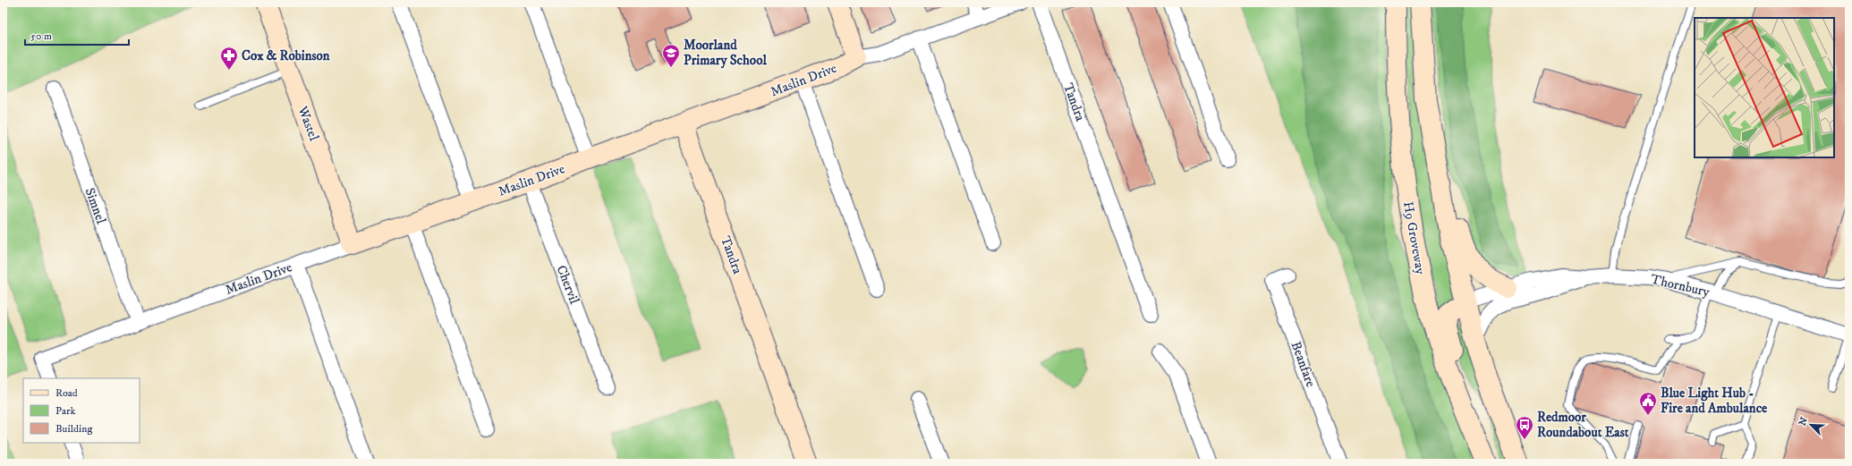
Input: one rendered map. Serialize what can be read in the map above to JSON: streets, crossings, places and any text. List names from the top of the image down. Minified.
{"streets":{"street":["Maslin Drive","Tandra","Wastel","Simnel","H9 Groveway","Chervil","Thornbury","Beanfare"]},"crossings":[["Maslin Drive","Tandra"],["Maslin Drive","Wastel"],["Maslin Drive","Simnel"],["Maslin Drive","Chervil"]],"places":{"school or university":["Moorland Primary School"],"pharmacy":["Cox & Robinson"],"public building":["Blue Light Hub - Fire and Ambulance"],"bus stop":["Redmoor Roundabout East"]},"legend":["Road","Park","Building"],"scale_bar":"50 m","north":"top left"}
